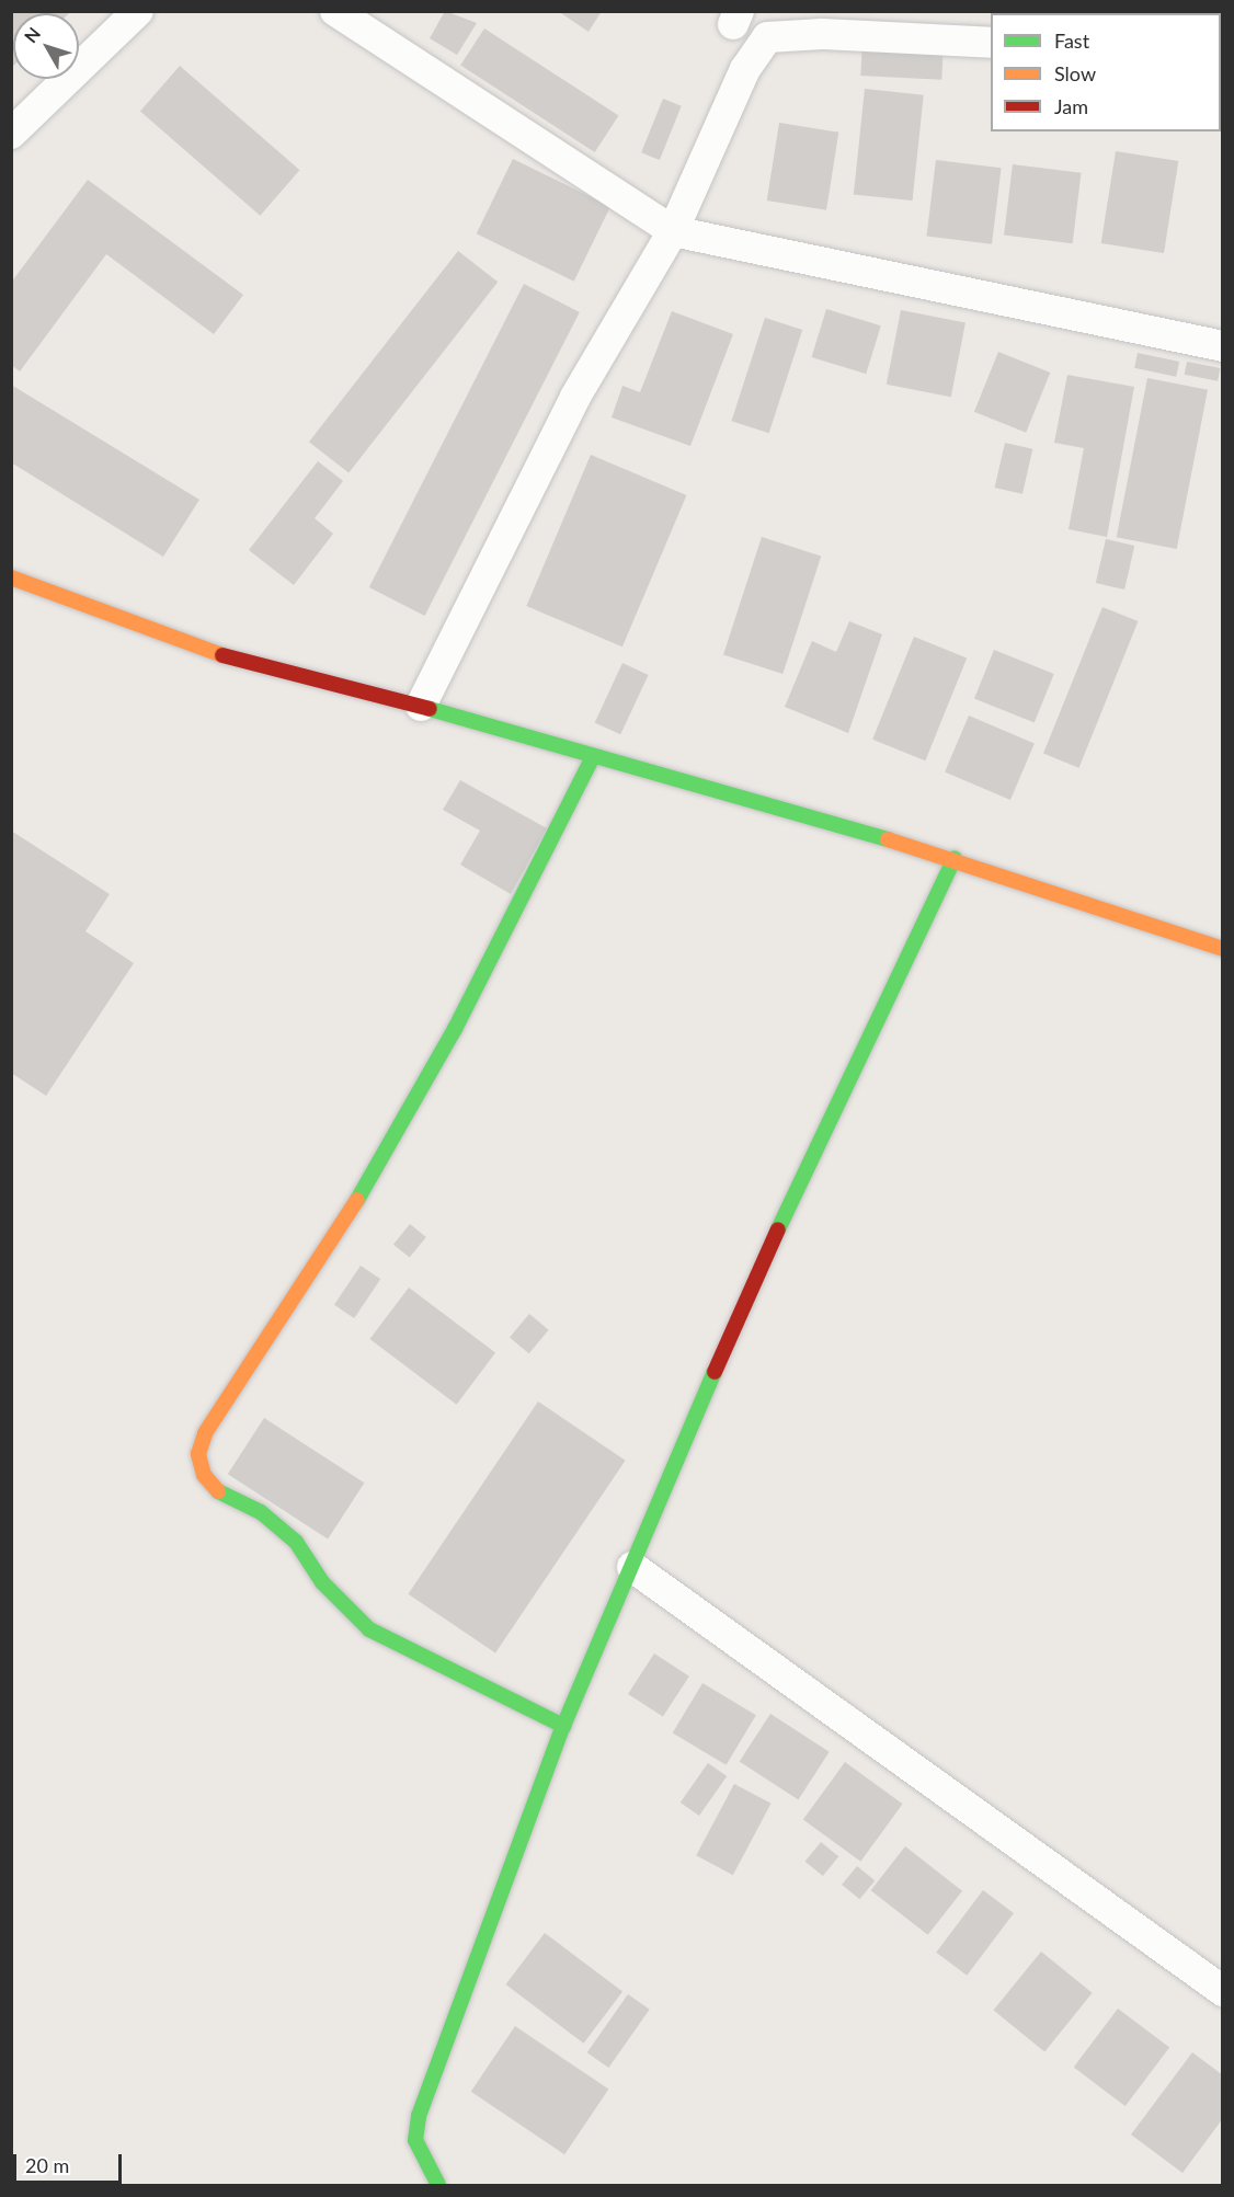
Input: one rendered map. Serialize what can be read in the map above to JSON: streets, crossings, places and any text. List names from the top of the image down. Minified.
{"legend":["Fast","Slow","Jam"],"scale_bar":"20 m","north":"top left"}
